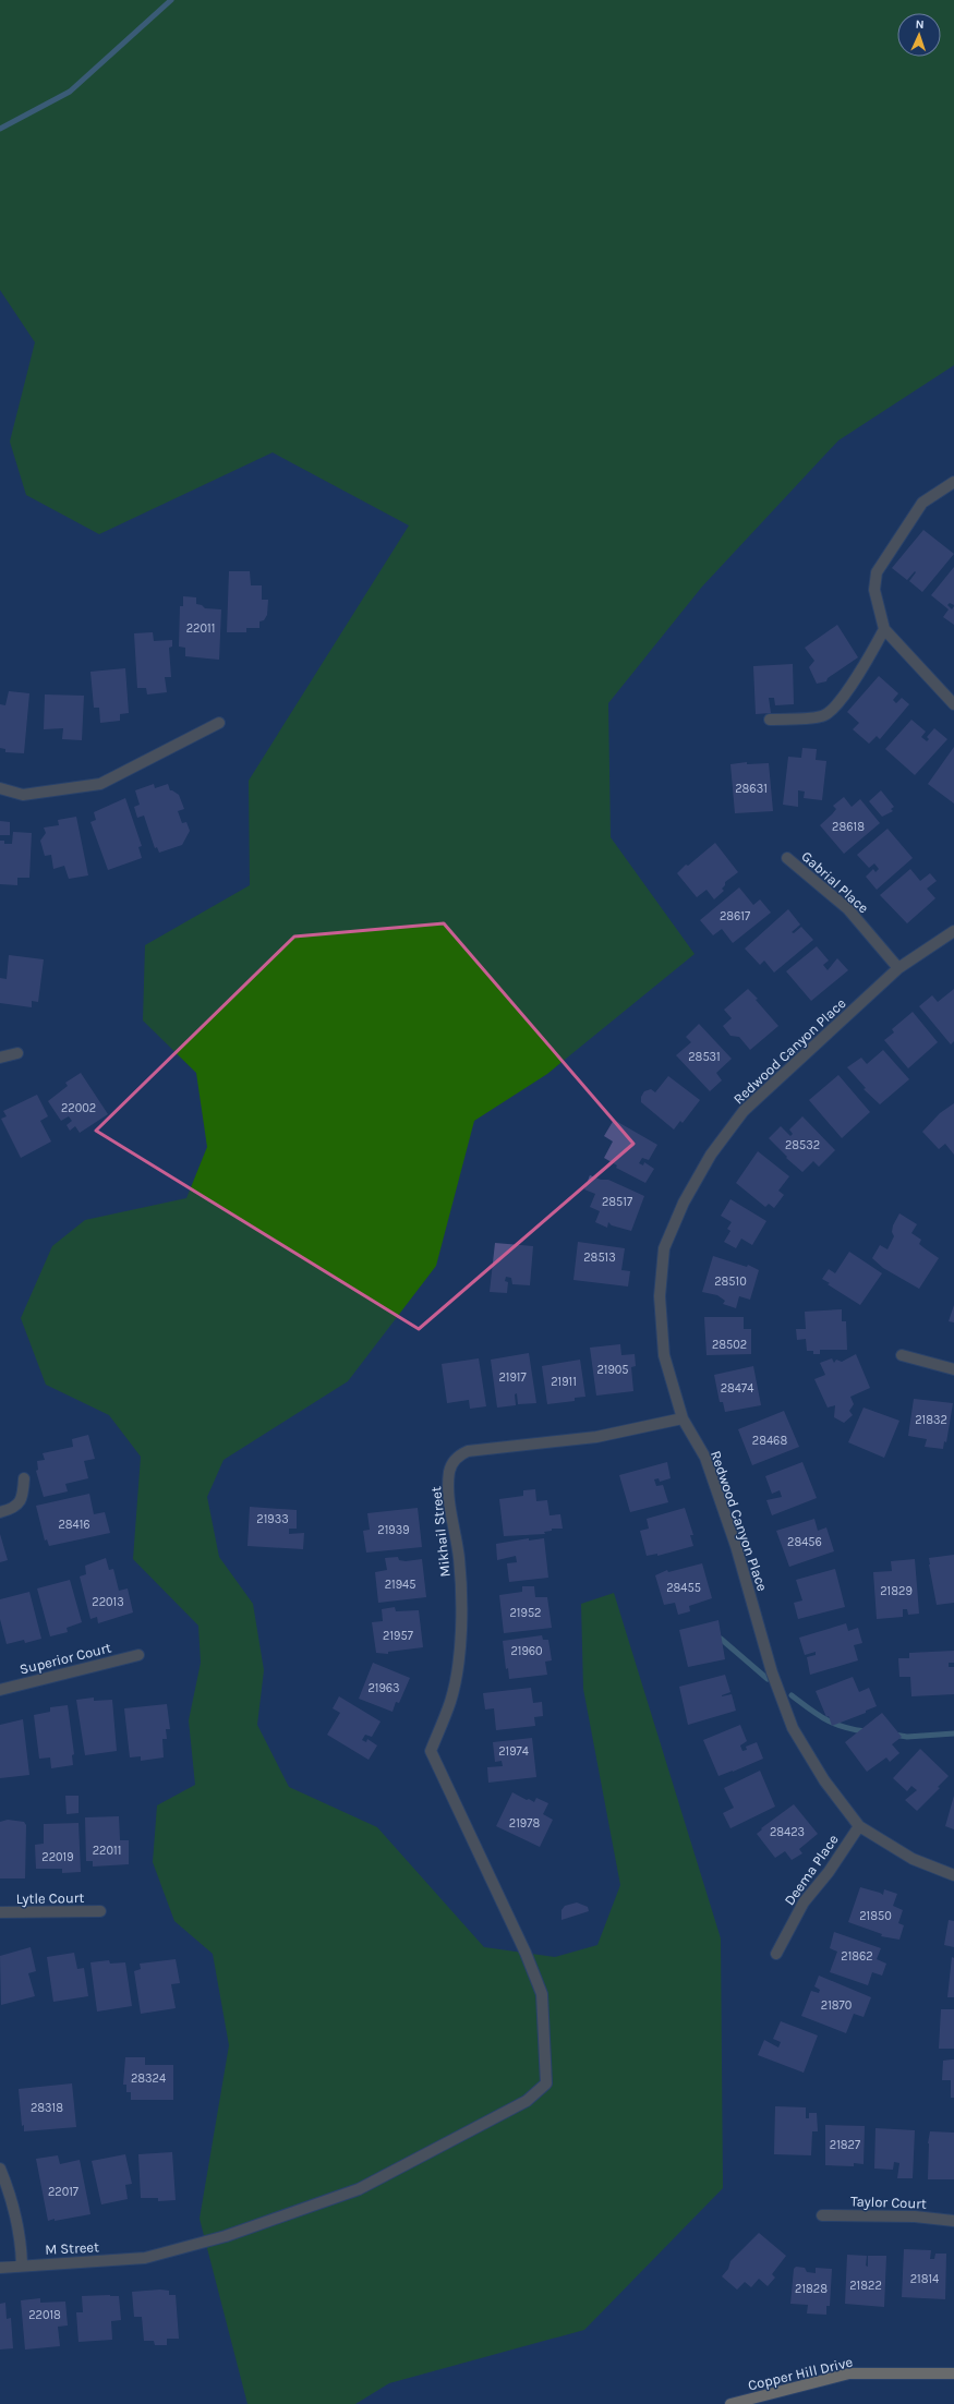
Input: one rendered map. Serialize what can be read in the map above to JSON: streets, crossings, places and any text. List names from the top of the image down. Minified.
{"streets":{"main road":["Copper Hill Drive"],"street":["Gabrial Place","Redwood Canyon Place","Mikhail Street","Superior Court","Deema Place","Lytle Court","Taylor Court","M Street"]},"crossings":[["Gabrial Place","Redwood Canyon Place"],["Redwood Canyon Place","Mikhail Street"],["Redwood Canyon Place","Deema Place"],["Mikhail Street","M Street"]],"house_numbers":["22011","28631","28618","28617","28531","22002","28532","28517","28513","28510","28502","21905","21917","21911","28474","21832","28468","21933","28416","21939","28456","21945","28455","21829","22013","21952","21957","21960","21963","21974","21978","28423","22011","22019","21850","21862","21870","28324","28318","21827","22017","21814","21822","21828","22018"],"north":"top"}
